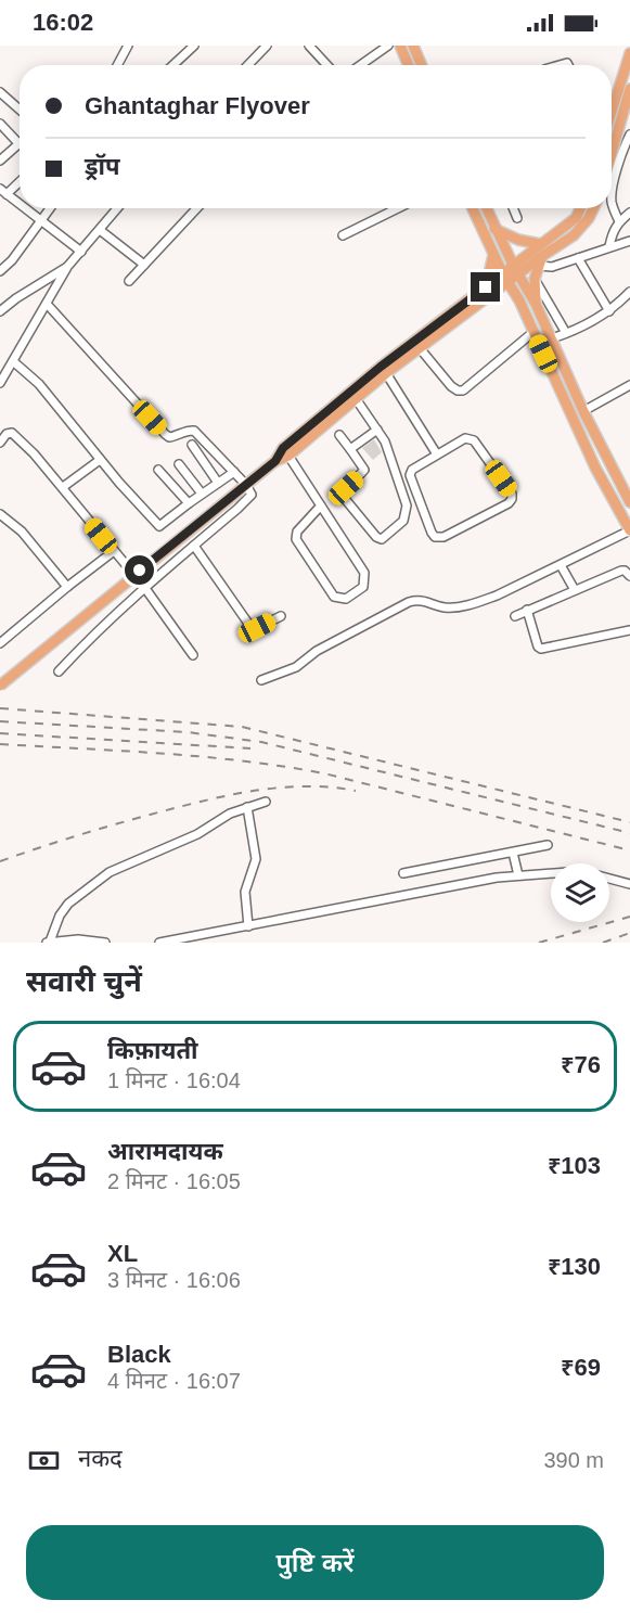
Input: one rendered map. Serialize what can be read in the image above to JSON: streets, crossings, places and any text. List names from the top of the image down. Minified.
{"page":{"status":"16:02","banner":["Ghantaghar Flyover","ड्रॉप"],"heading":"सवारी चुनें","list":[{"name":"किफ़ायती","note":"1 मिनट · 16:04","value":"₹76"},{"name":"आरामदायक","note":"2 मिनट · 16:05","value":"₹103"},{"name":"XL","note":"3 मिनट · 16:06","value":"₹130"},{"name":"Black","note":"4 मिनट · 16:07","value":"₹69"}],"pay":["नकद","390 m"],"buttons":"पुष्टि करें"}}
